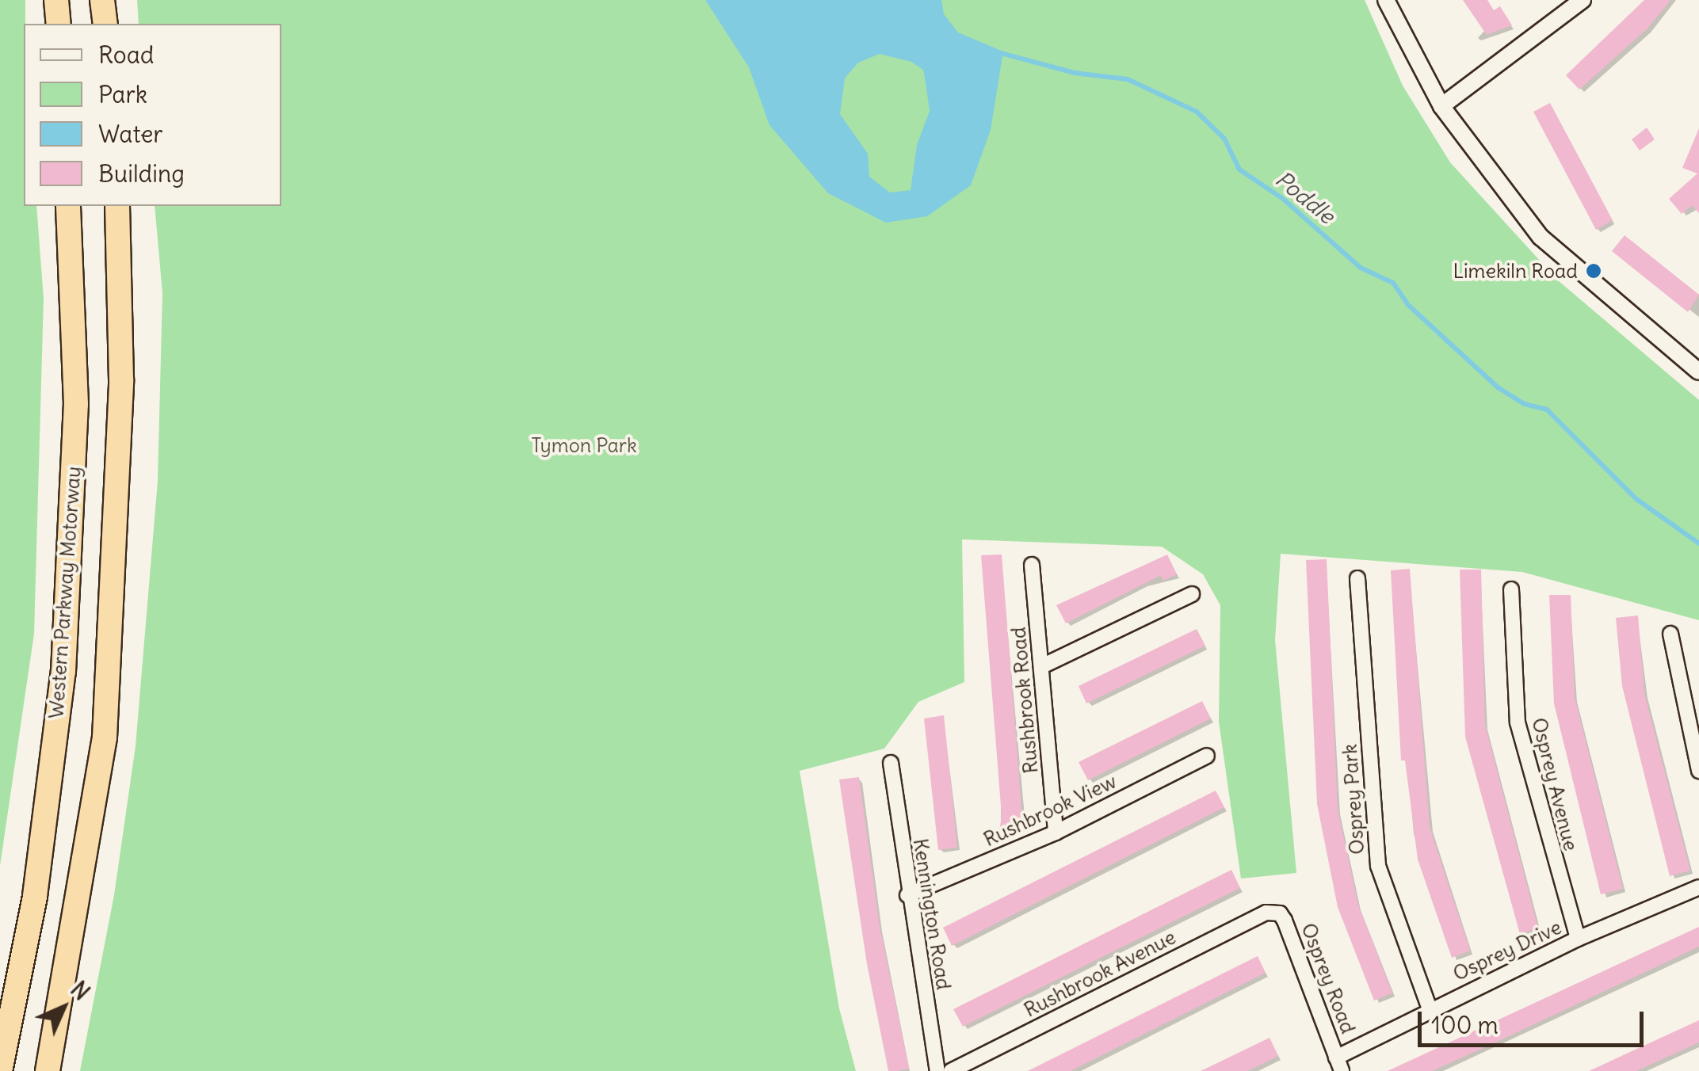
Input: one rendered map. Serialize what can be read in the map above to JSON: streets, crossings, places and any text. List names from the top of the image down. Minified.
{"streets":{"highway":["Western Parkway Motorway"],"street":["Rushbrook Road","Osprey Avenue","Osprey Park","Rushbrook View","Kennington Road","Osprey Drive","Rushbrook Avenue","Osprey Road"]},"crossings":[["Rushbrook Road","Rushbrook View"],["Osprey Avenue","Osprey Drive"],["Osprey Park","Osprey Drive"],["Rushbrook View","Kennington Road"],["Osprey Drive","Osprey Road"],["Rushbrook Avenue","Osprey Road"]],"water":["Poddle"],"parks":["Tymon Park"],"places":["Limekiln Road"],"legend":["Road","Park","Water","Building"],"scale_bar":"100 m","north":"top right"}
